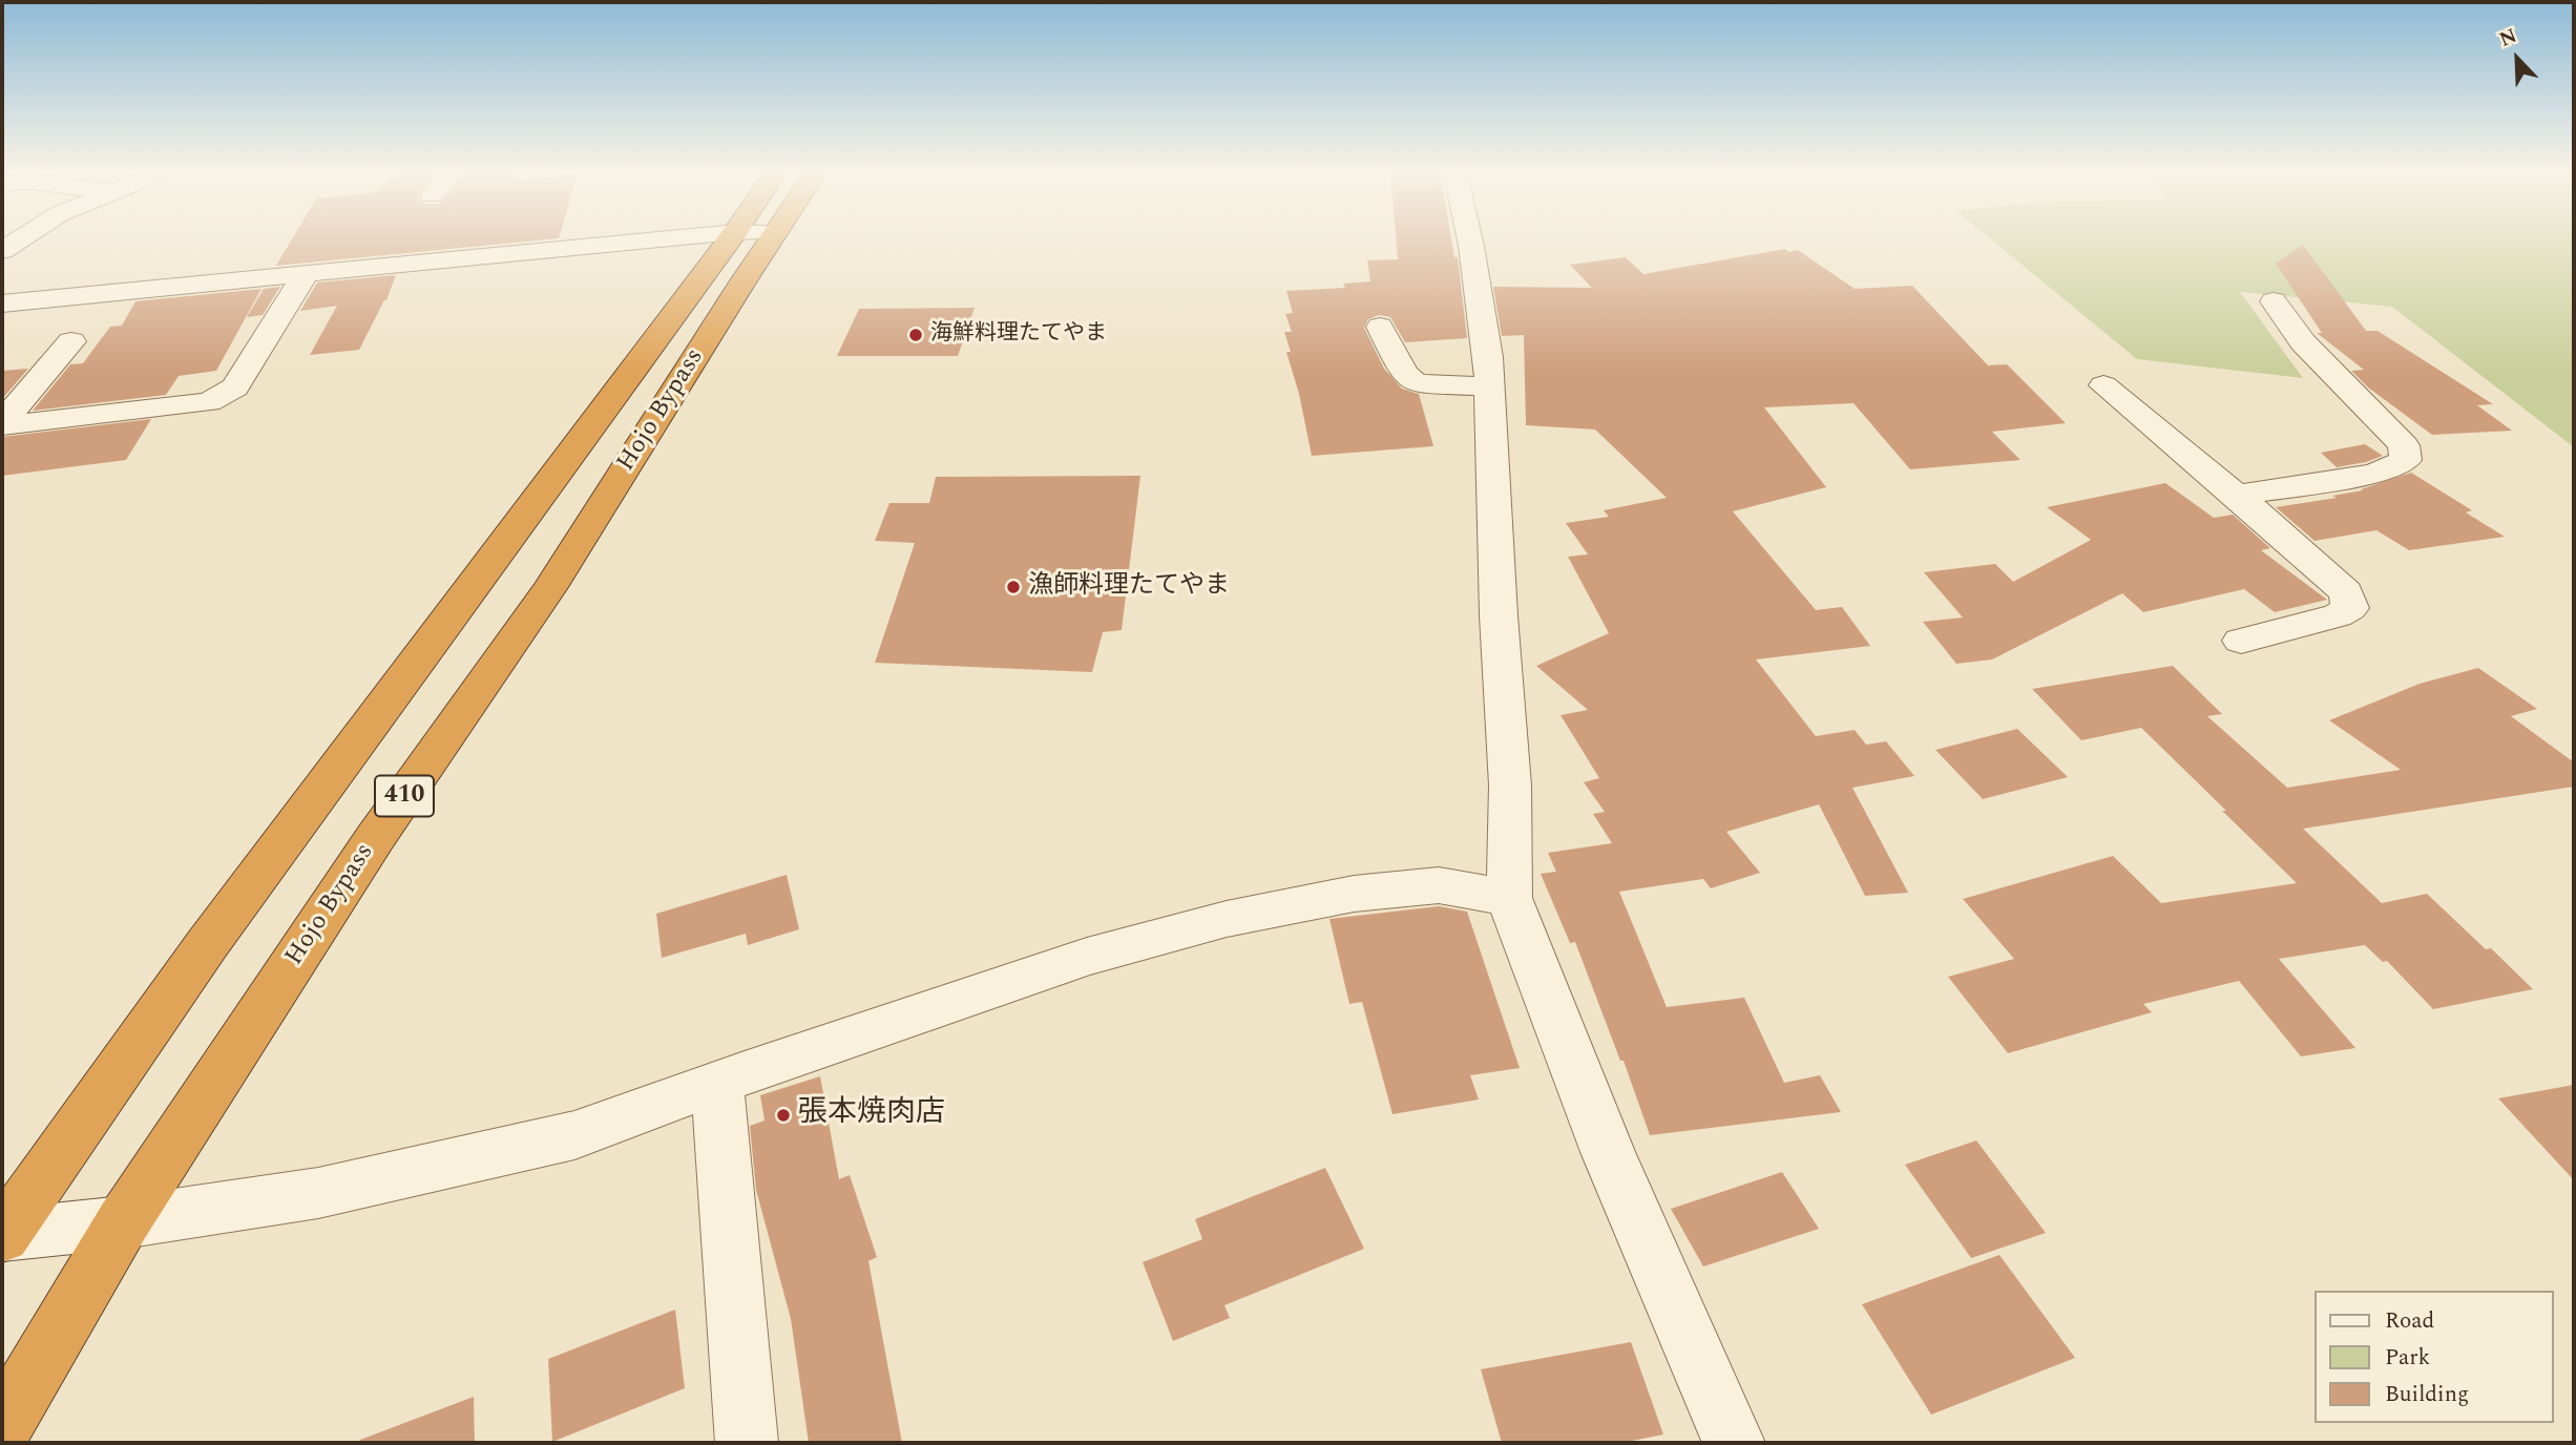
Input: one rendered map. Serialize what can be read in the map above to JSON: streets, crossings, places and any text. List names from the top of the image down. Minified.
{"streets":{"highway":["Hojo Bypass","410"]},"places":["海鮮料理たてやま","漁師料理たてやま","張本焼肉店"],"legend":["Road","Park","Building"],"north":"top left"}
